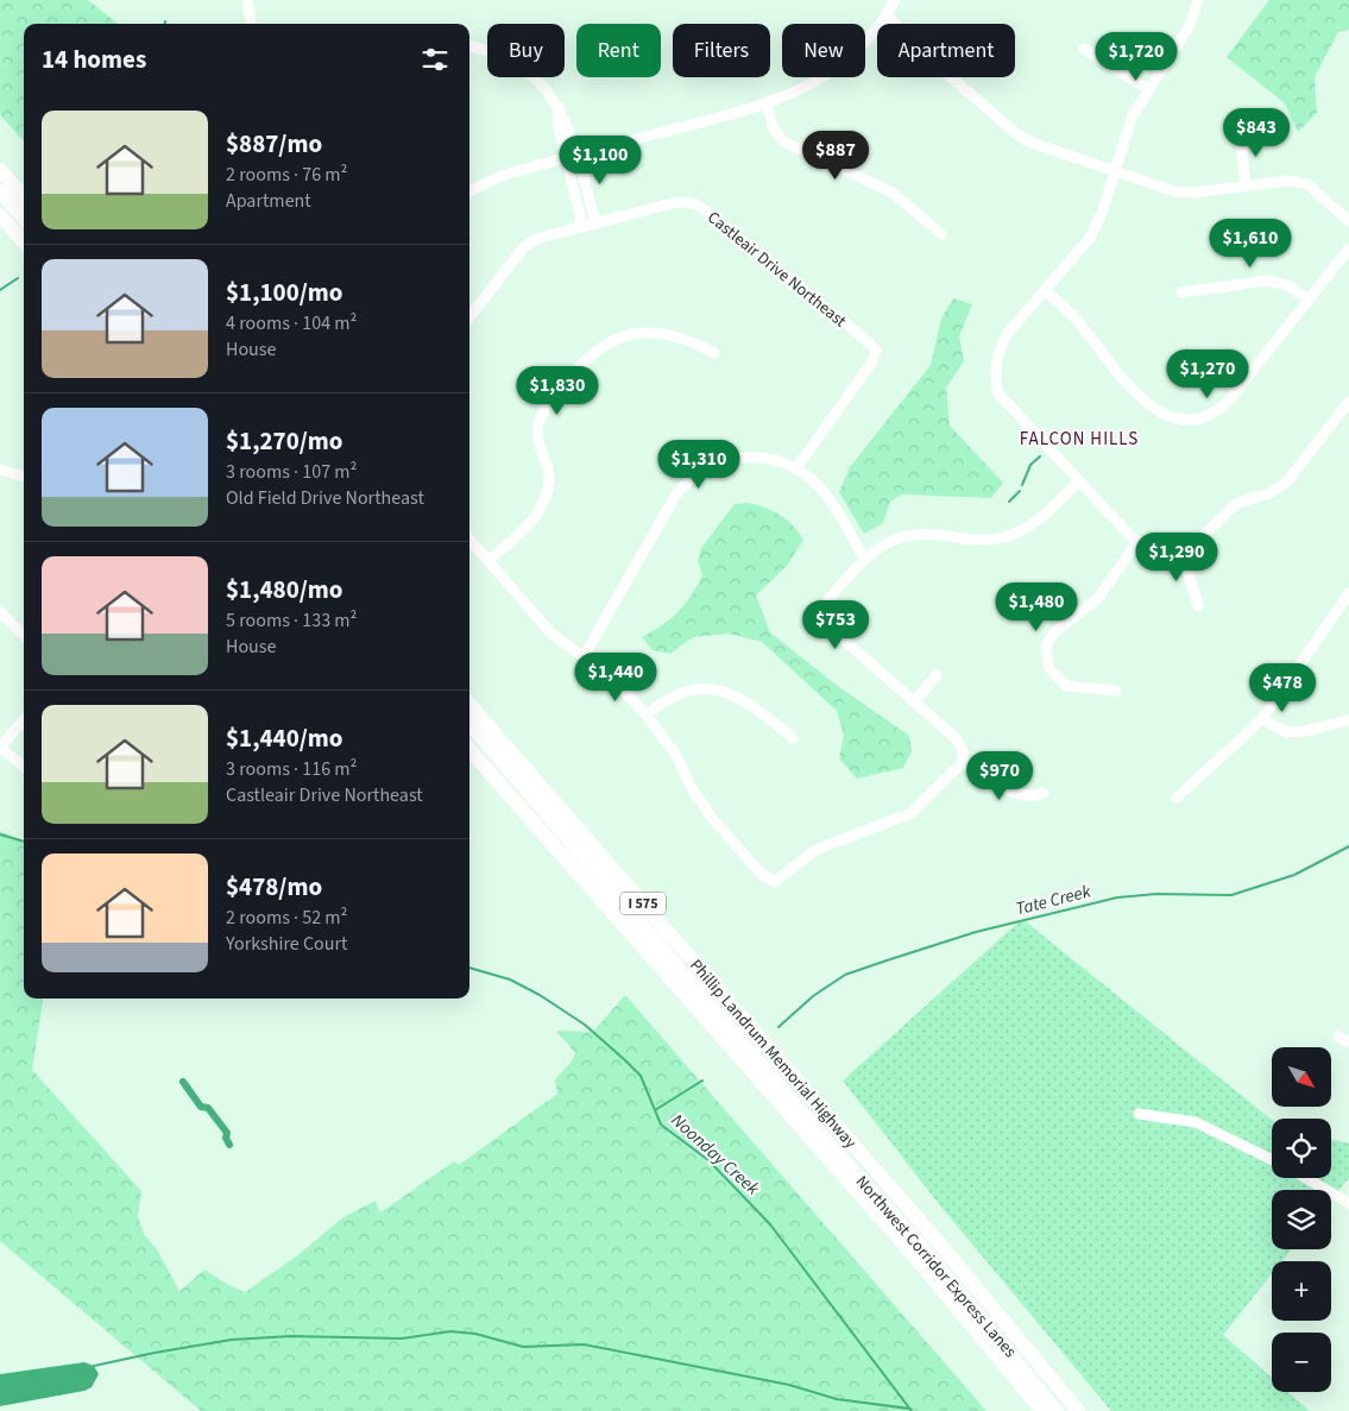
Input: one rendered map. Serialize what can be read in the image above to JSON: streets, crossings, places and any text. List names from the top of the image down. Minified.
{"streets":{"highway":["I 575","Phillip Landrum Memorial Highway","Northwest Corridor Express Lanes"],"street":["Castleair Drive Northeast"]},"districts":["FALCON HILLS"],"water":["Tate Creek","Noonday Creek"],"north":"bottom right","page":{"chip":["Buy","Rent","Filters","New","Apartment"],"heading":"14 homes","price":["$1,720","$843","$887","$1,100","$1,610","$1,270","$1,830","$1,310","$1,290","$1,480","$753","$1,440","$478","$970"],"list":[{"name":"$887/mo","note":"2 rooms · 76 m² · Apartment"},{"name":"$1,100/mo","note":"4 rooms · 104 m² · House"},{"name":"$1,270/mo","note":"3 rooms · 107 m² · Old Field Drive Northeast"},{"name":"$1,480/mo","note":"5 rooms · 133 m² · House"},{"name":"$1,440/mo","note":"3 rooms · 116 m² · Castleair Drive Northeast"},{"name":"$478/mo","note":"2 rooms · 52 m² · Yorkshire Court"}],"map_buttons":["+","−"]}}
